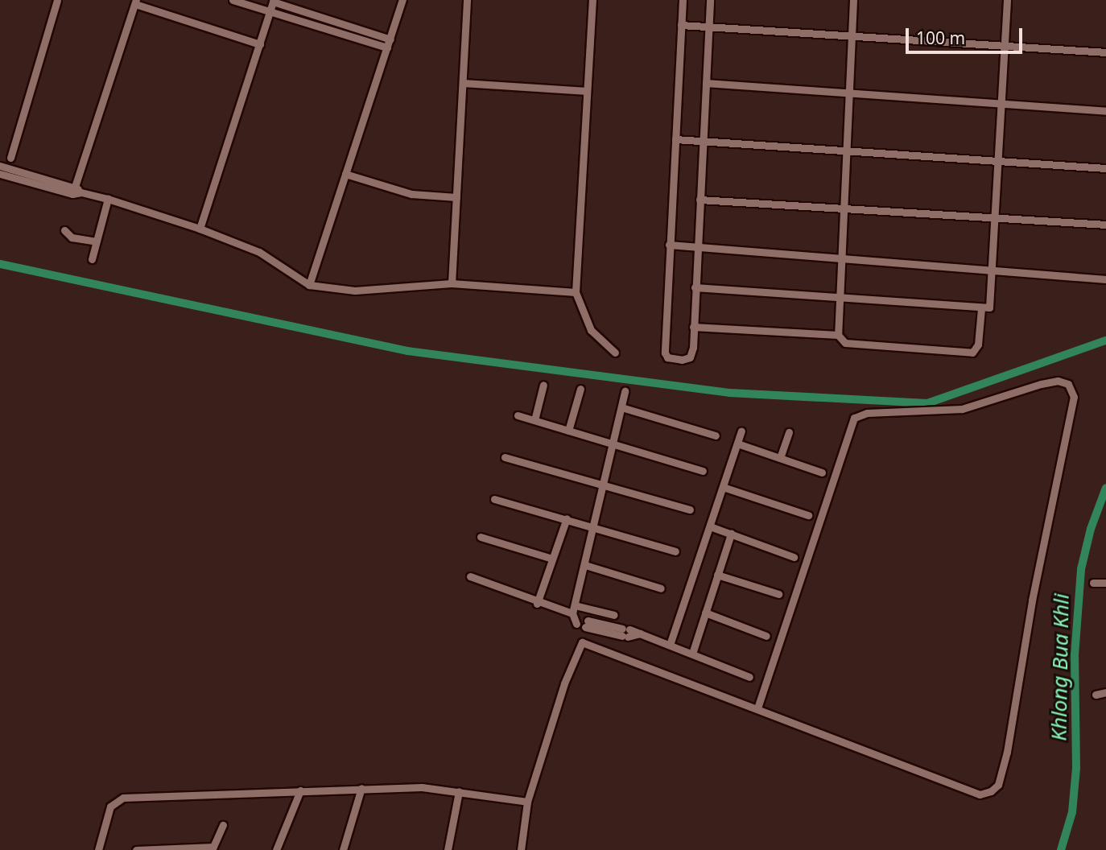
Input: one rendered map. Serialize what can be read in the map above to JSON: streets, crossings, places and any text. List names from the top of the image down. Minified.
{"water":["Khlong Bua Khli"],"scale_bar":"100 m"}
